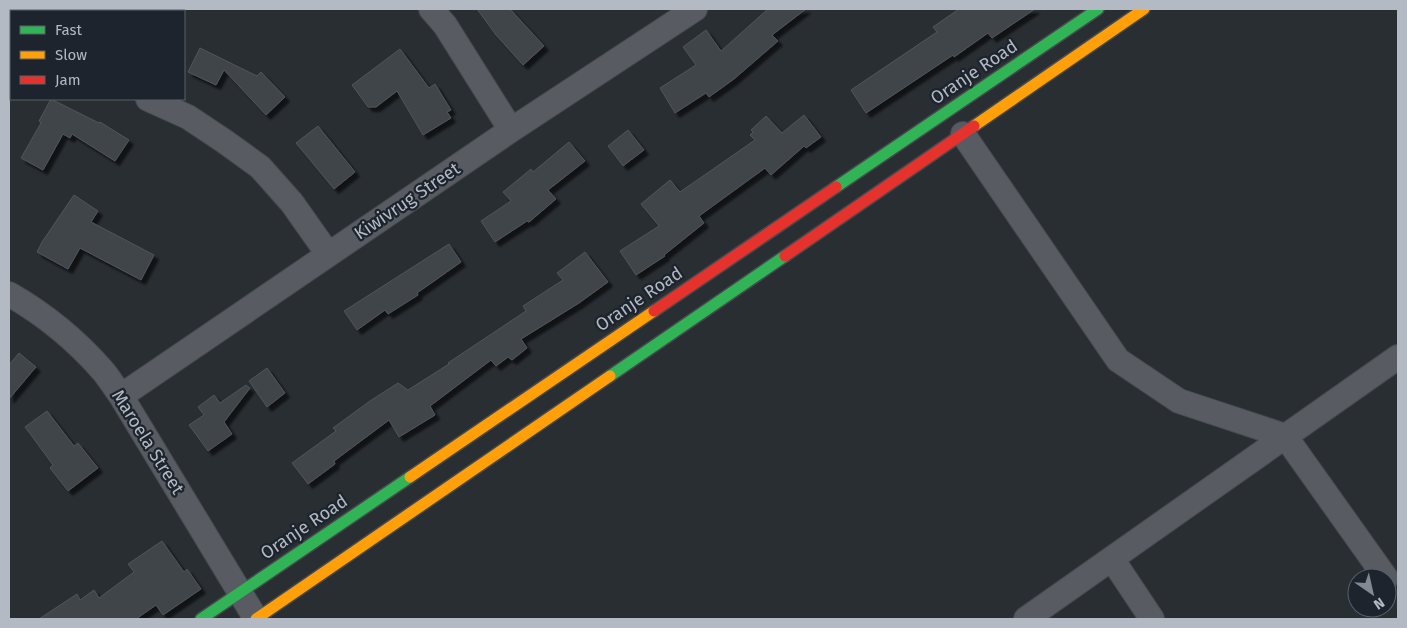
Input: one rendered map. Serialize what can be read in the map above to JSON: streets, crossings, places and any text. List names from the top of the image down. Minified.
{"streets":{"street":["Oranje Road","Kiwivrug Street","Maroela Street"]},"crossings":[["Oranje Road","Maroela Street"],["Kiwivrug Street","Maroela Street"]],"legend":["Fast","Slow","Jam"],"north":"bottom right"}
